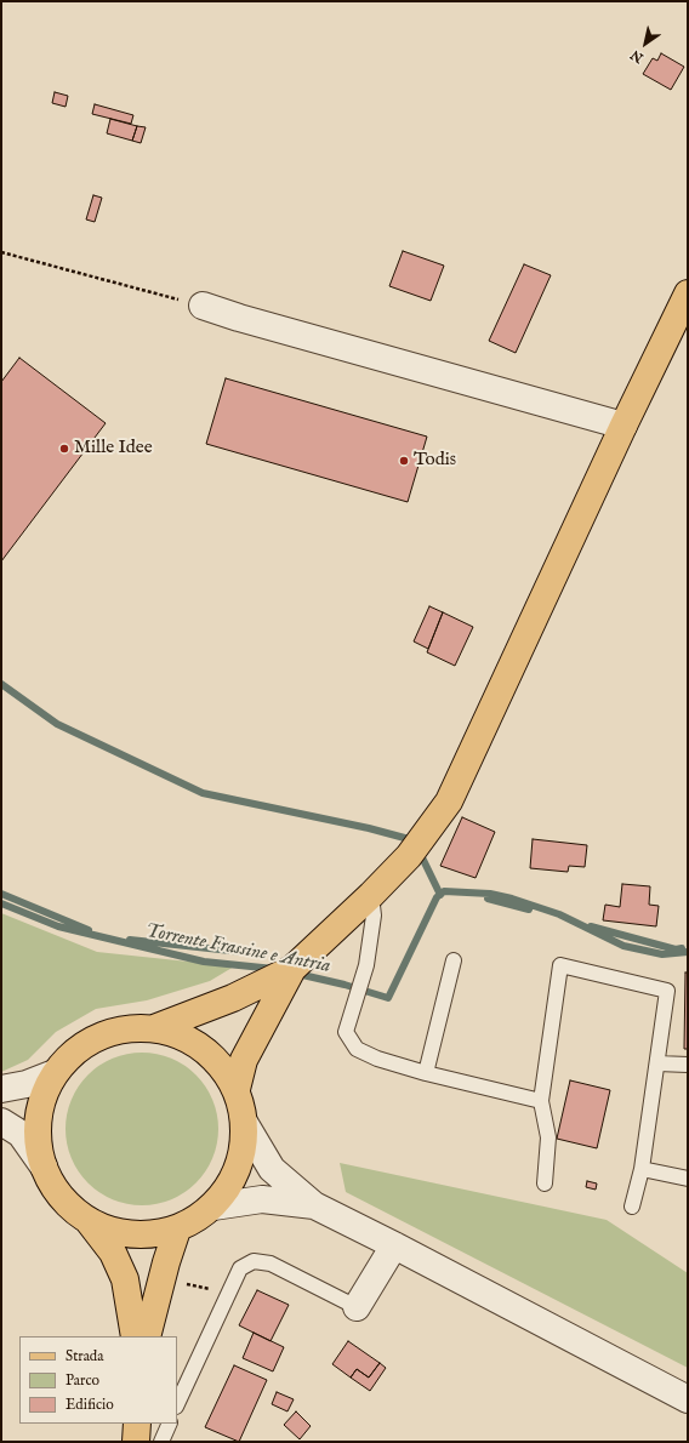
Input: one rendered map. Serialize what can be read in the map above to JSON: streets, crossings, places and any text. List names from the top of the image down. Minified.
{"water":["Torrente Frassine e Antria"],"places":["Mille Idee","Todis"],"legend":["Strada","Parco","Edificio"],"north":"bottom left"}
